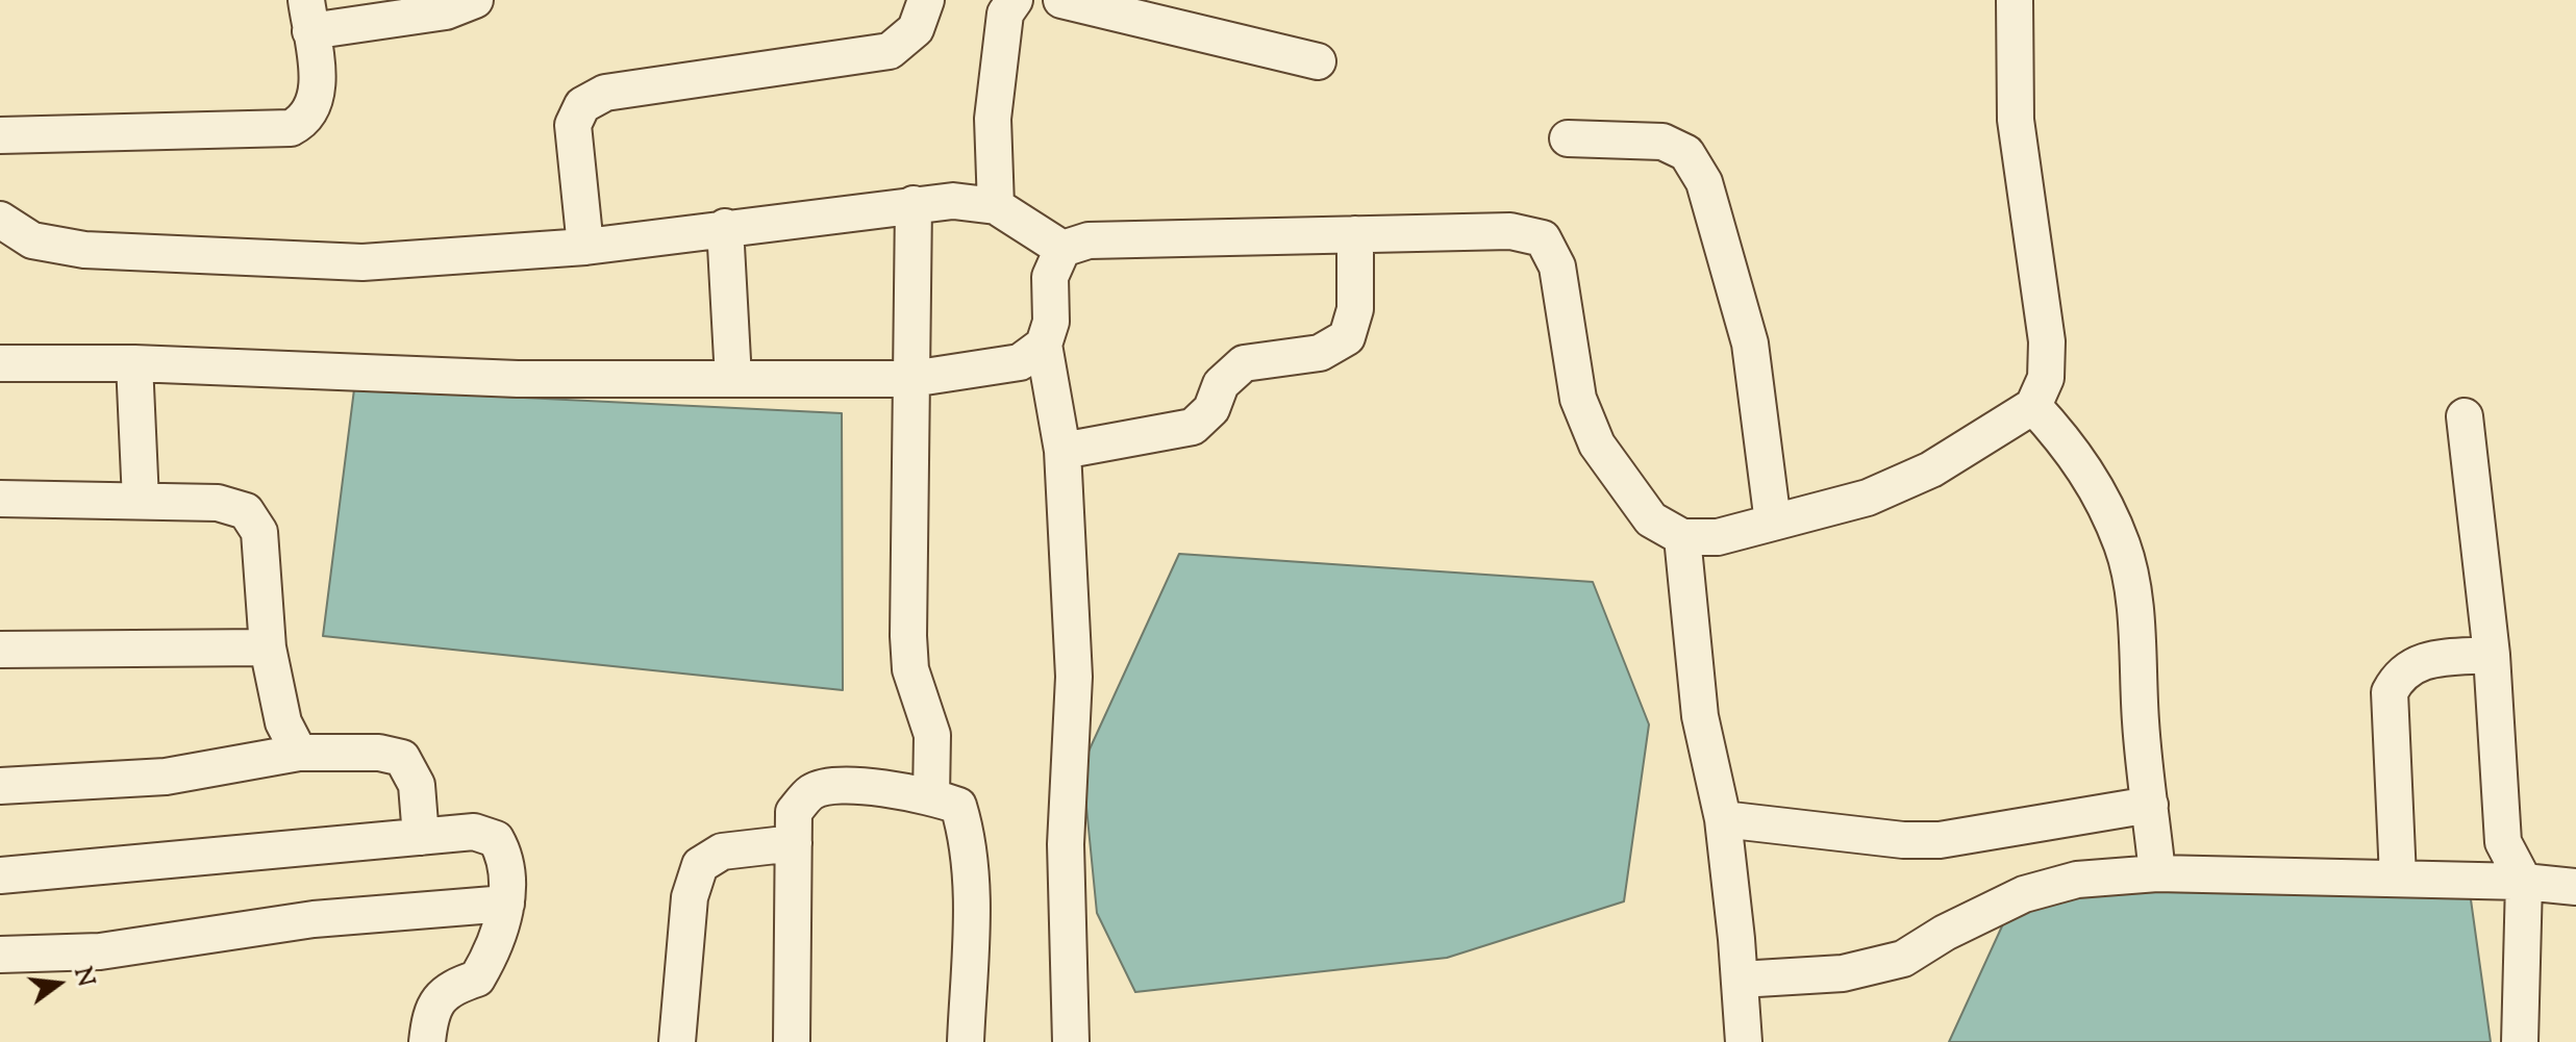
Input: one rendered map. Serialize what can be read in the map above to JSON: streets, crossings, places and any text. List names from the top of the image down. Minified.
{"north":"right"}
